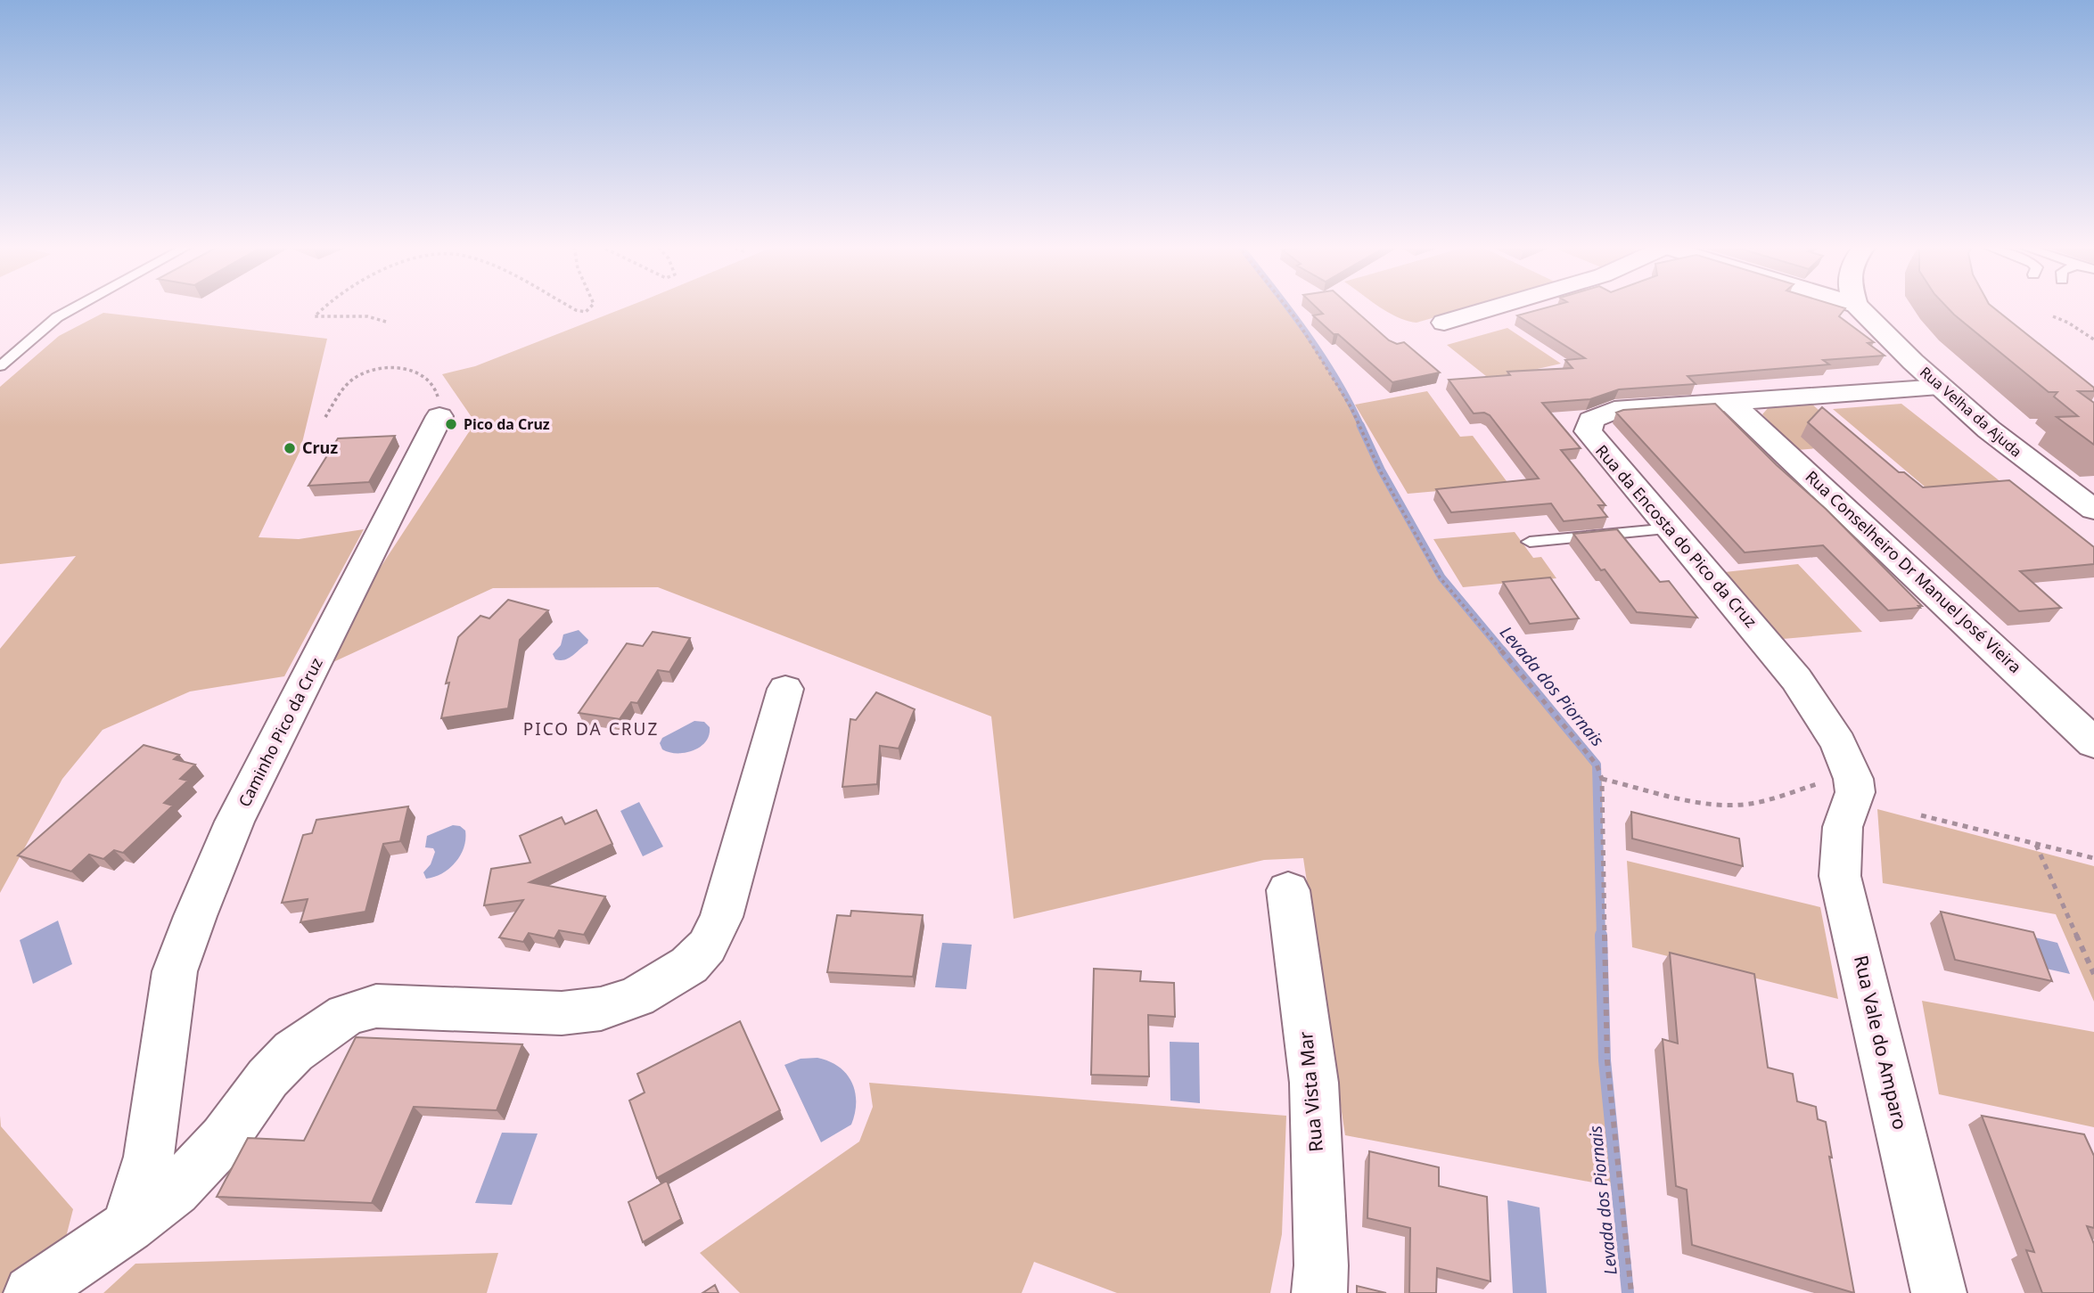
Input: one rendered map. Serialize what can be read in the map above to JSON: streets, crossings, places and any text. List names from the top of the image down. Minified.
{"streets":{"street":["Rua Velha da Ajuda","Rua da Encosta do Pico da Cruz","Rua Conselheiro Dr Manuel José Vieira","Caminho Pico da Cruz","Rua Vale do Amparo","Rua Vista Mar"]},"crossings":[["Rua Velha da Ajuda","Rua da Encosta do Pico da Cruz"],["Rua da Encosta do Pico da Cruz","Rua Conselheiro Dr Manuel José Vieira"],["Rua da Encosta do Pico da Cruz","Rua Vale do Amparo"]],"districts":["PICO DA CRUZ"],"water":["Levada dos Piornais"],"places":["Pico da Cruz","Cruz"]}
